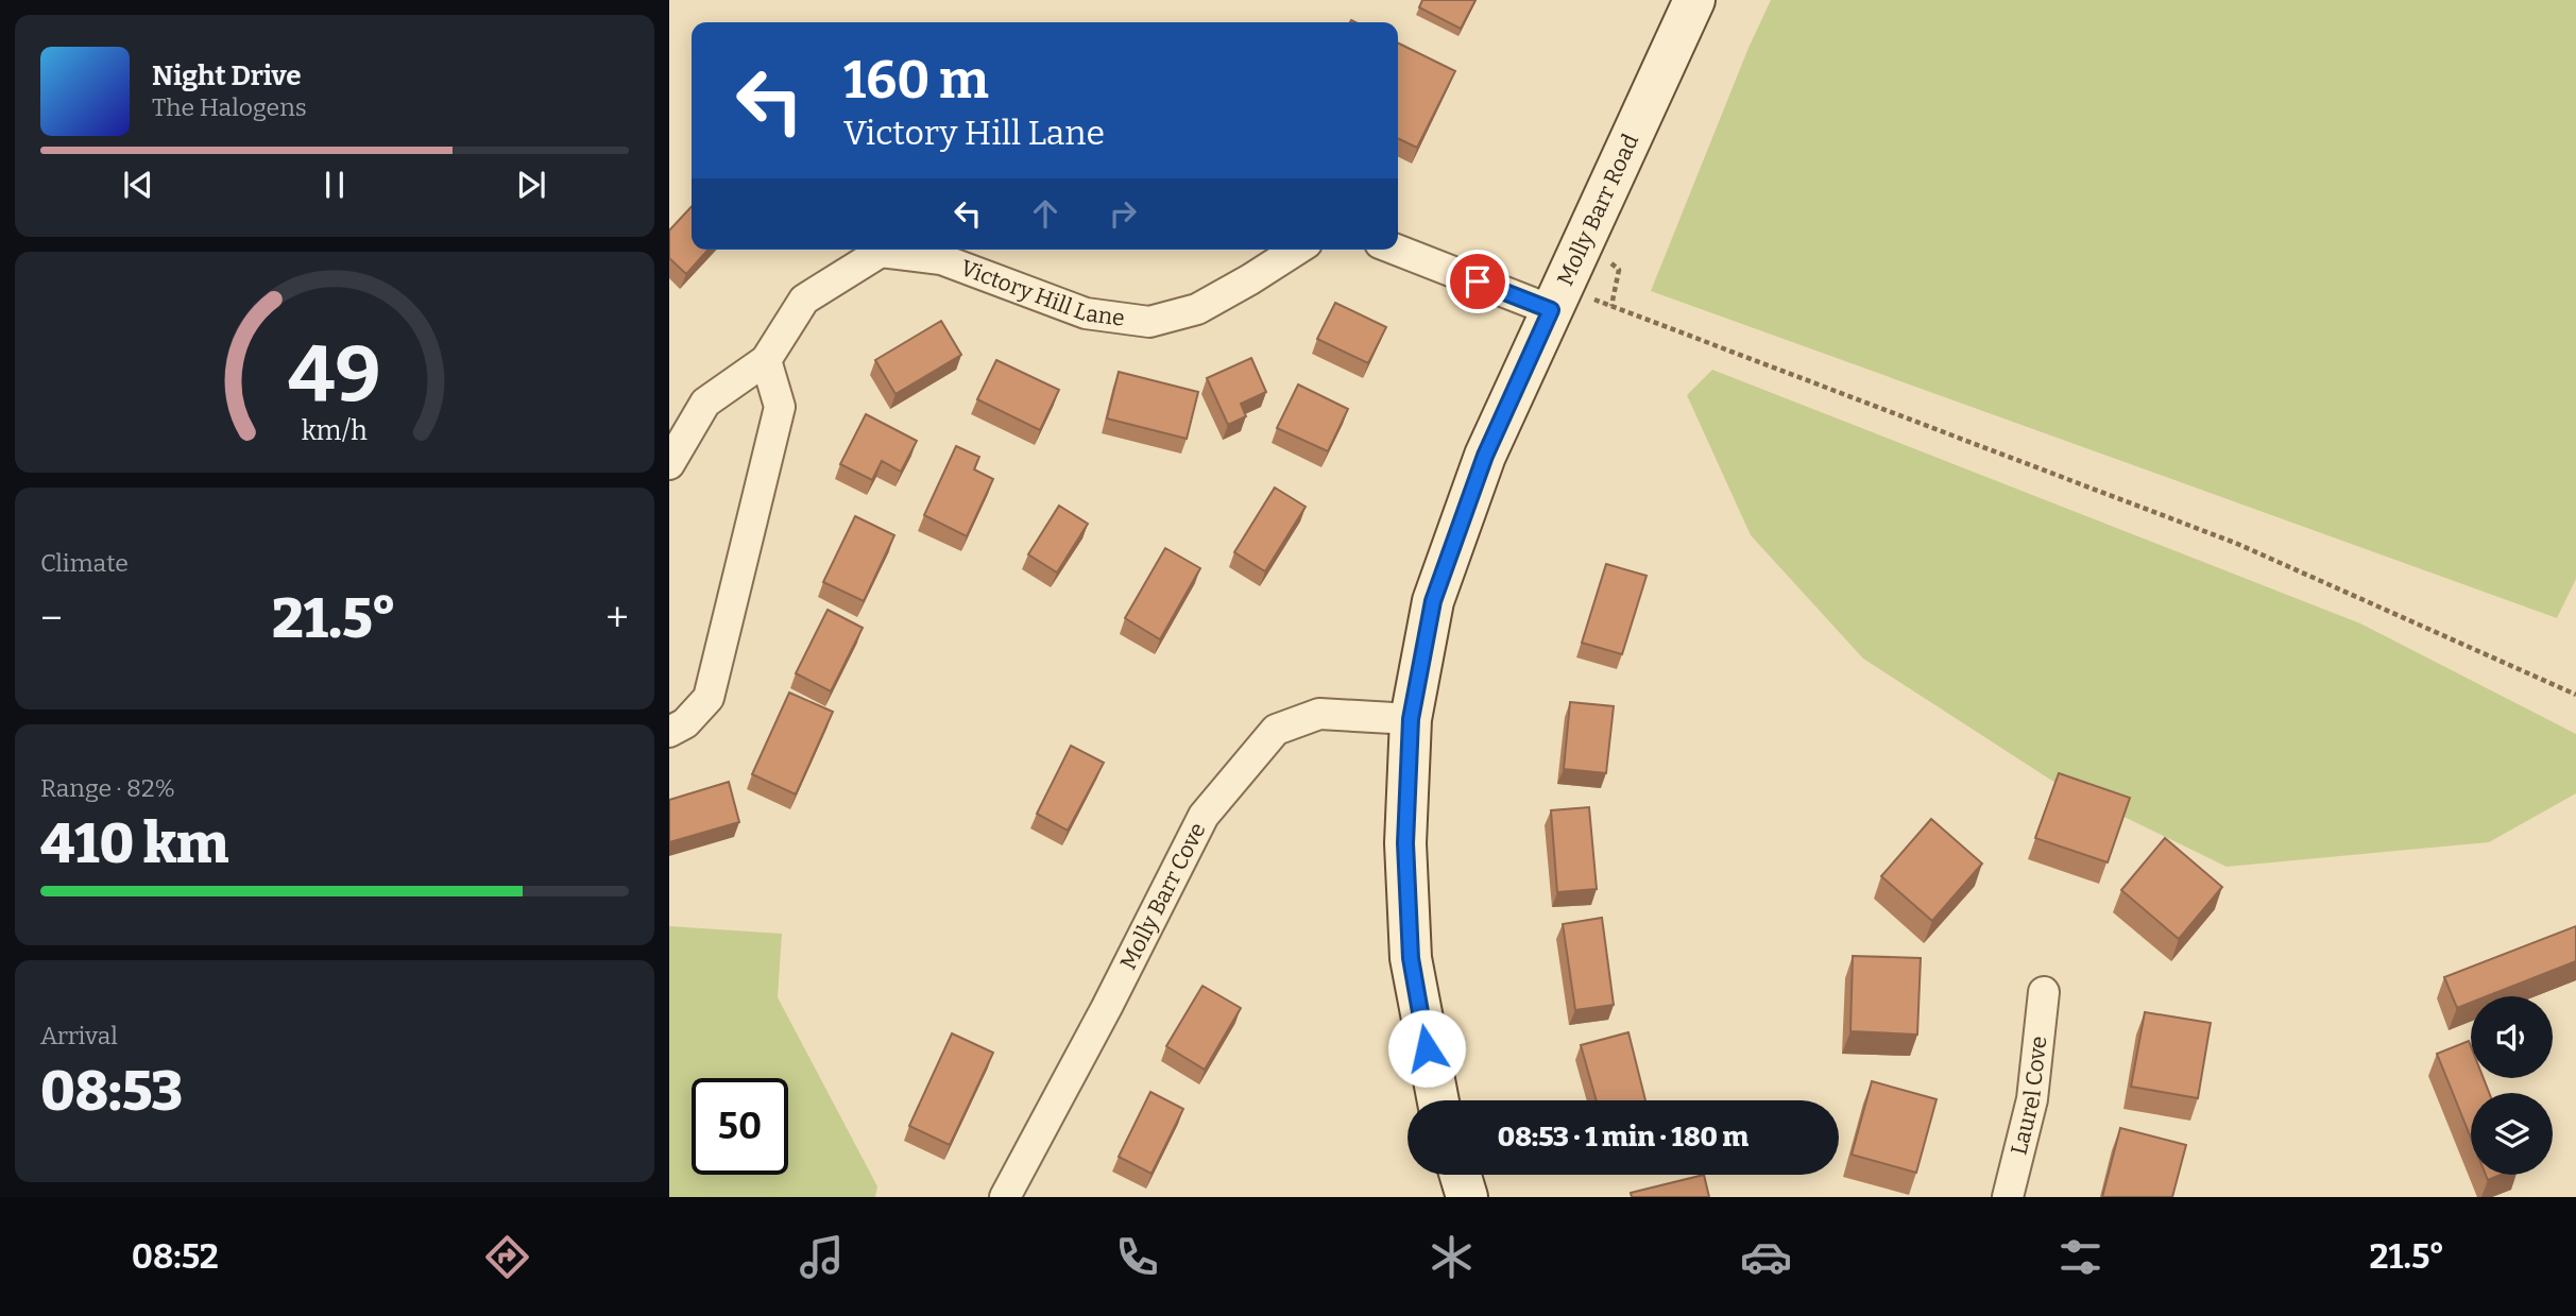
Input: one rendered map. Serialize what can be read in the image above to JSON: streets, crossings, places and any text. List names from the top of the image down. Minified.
{"streets":{"main road":["Molly Barr Road"],"street":["Victory Hill Lane","Molly Barr Cove","Laurel Cove"]},"crossings":[["Molly Barr Road","Molly Barr Cove"]],"page":{"turn":["160 m","Victory Hill Lane"],"song":["Night Drive","The Halogens"],"tile":["Climate",["Range · 82%","410 km"],["Arrival","08:53"]],"heat":["−","21.5°","+"],"limit":"50","trip":"08:53 · 1 min · 180 m","tabs":["08:52","21.5°"],"gauge":["49","km/h"]}}
